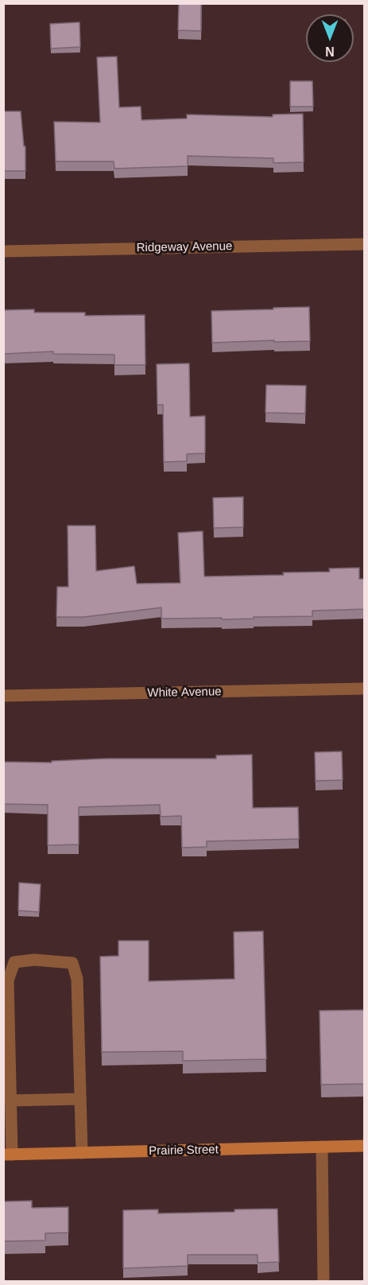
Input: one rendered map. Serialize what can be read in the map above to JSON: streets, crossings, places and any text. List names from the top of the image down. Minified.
{"streets":{"street":["Ridgeway Avenue","White Avenue","Prairie Street"]},"north":"bottom"}
